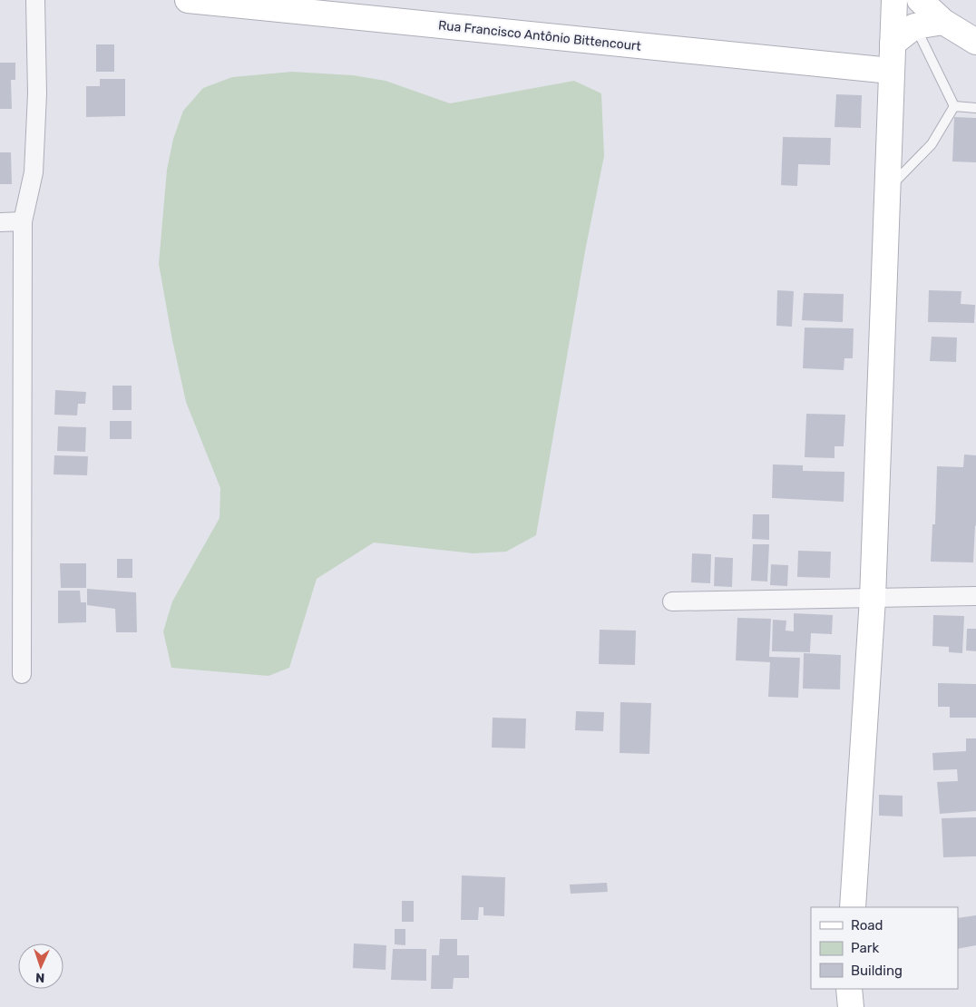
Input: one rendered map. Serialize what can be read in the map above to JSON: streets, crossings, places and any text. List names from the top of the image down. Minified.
{"streets":{"street":["Rua Francisco Antônio Bittencourt"]},"legend":["Road","Park","Building"],"north":"bottom"}
